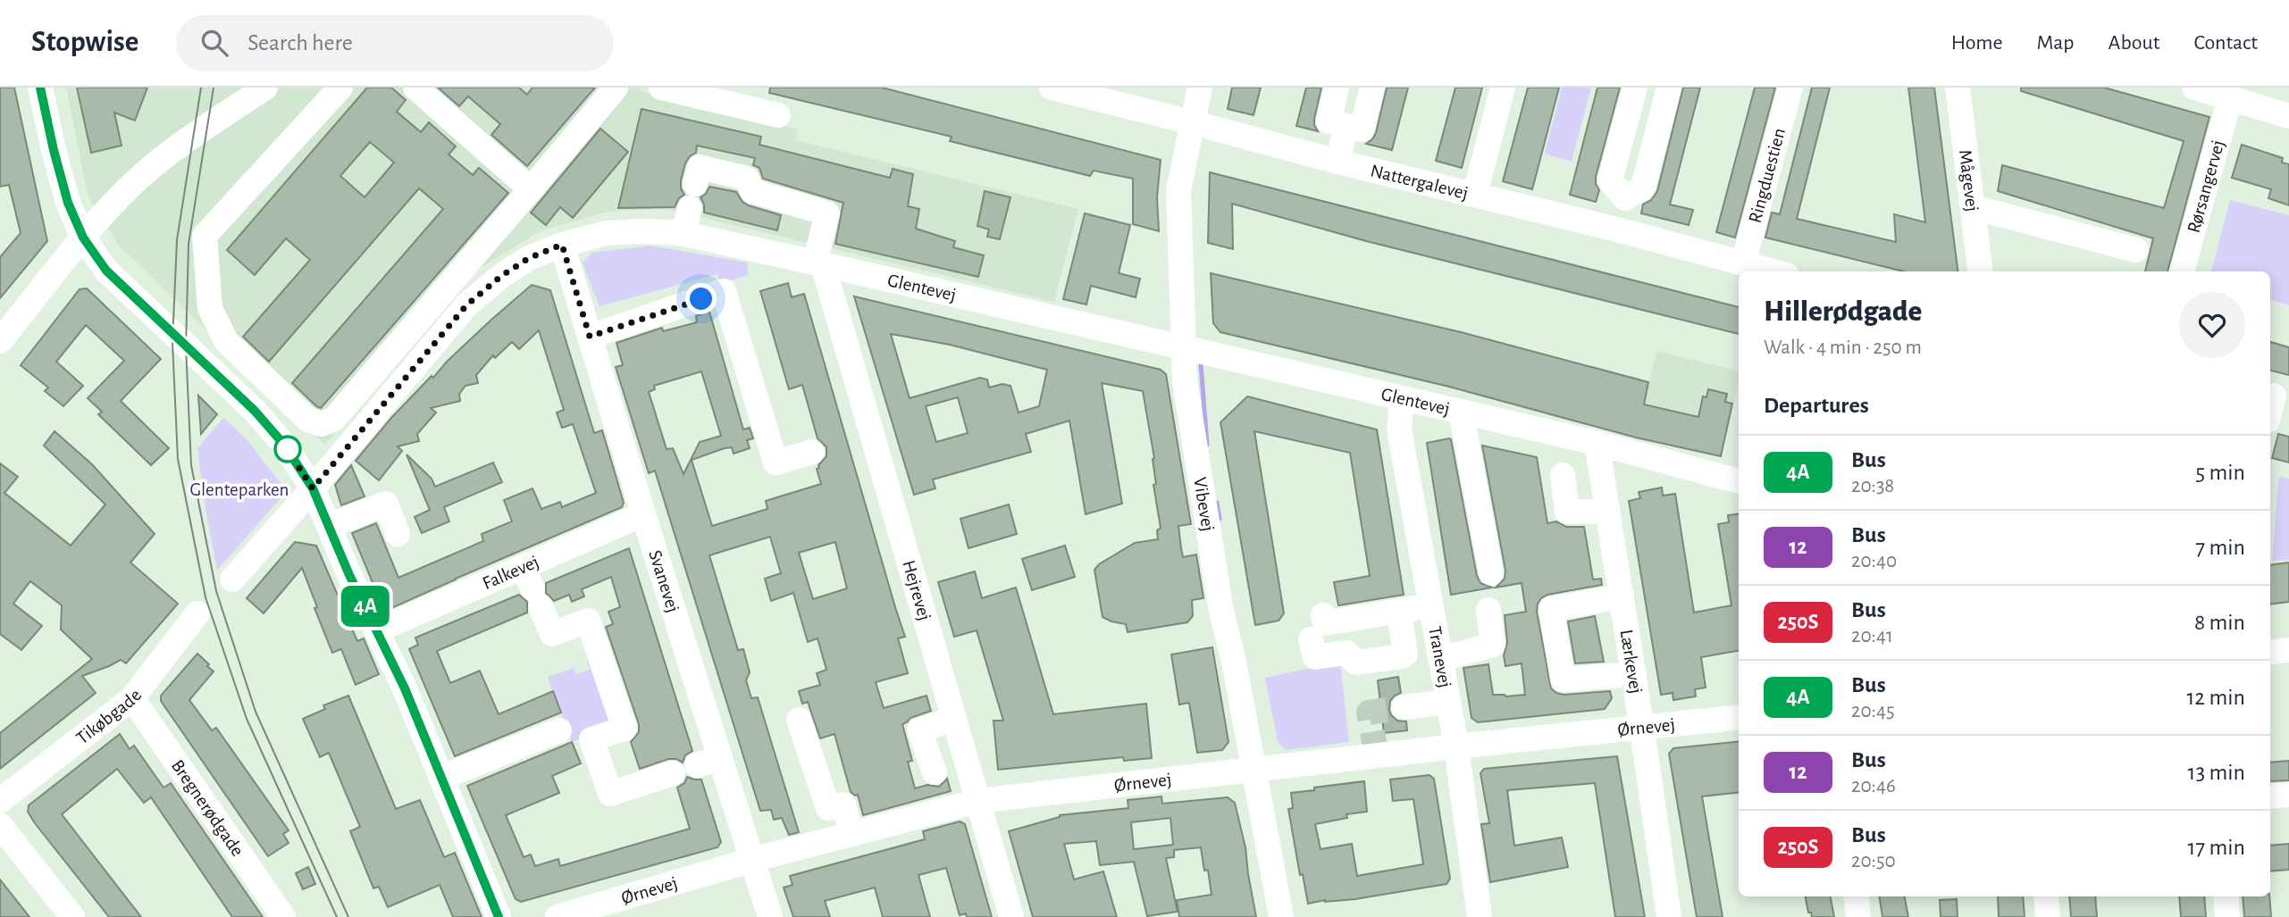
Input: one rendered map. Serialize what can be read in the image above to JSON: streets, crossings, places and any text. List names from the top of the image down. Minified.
{"streets":{"street":["Ringduestien","Nattergalevej","Mågevej","Rørsangervej","Glentevej","Vibevej","Falkevej","Svanevej","Hejrevej","Tranevej","Lærkevej","Tikøbgade","Ørnevej","Bregnerødgade"]},"crossings":[["Ringduestien","Nattergalevej"],["Nattergalevej","Vibevej"],["Glentevej","Vibevej"],["Glentevej","Svanevej"],["Glentevej","Hejrevej"],["Glentevej","Tranevej"],["Glentevej","Lærkevej"],["Vibevej","Ørnevej"],["Falkevej","Svanevej"],["Svanevej","Ørnevej"],["Hejrevej","Ørnevej"],["Tranevej","Ørnevej"],["Lærkevej","Ørnevej"],["Tikøbgade","Bregnerødgade"]],"parks":["Glenteparken"],"lines":["bus line 4A"],"page":{"header":"Stopwise","search":"Search here","nav":["Home","Map","About","Contact"],"on_map":"4A","heading":[["Hillerødgade","Walk · 4 min · 250 m"],"Departures"],"list":[{"mark":"4A","name":"Bus","note":"20:38","value":"5 min"},{"mark":"12","name":"Bus","note":"20:40","value":"7 min"},{"mark":"250S","name":"Bus","note":"20:41","value":"8 min"},{"mark":"4A","name":"Bus","note":"20:45","value":"12 min"},{"mark":"12","name":"Bus","note":"20:46","value":"13 min"},{"mark":"250S","name":"Bus","note":"20:50","value":"17 min"}]}}
